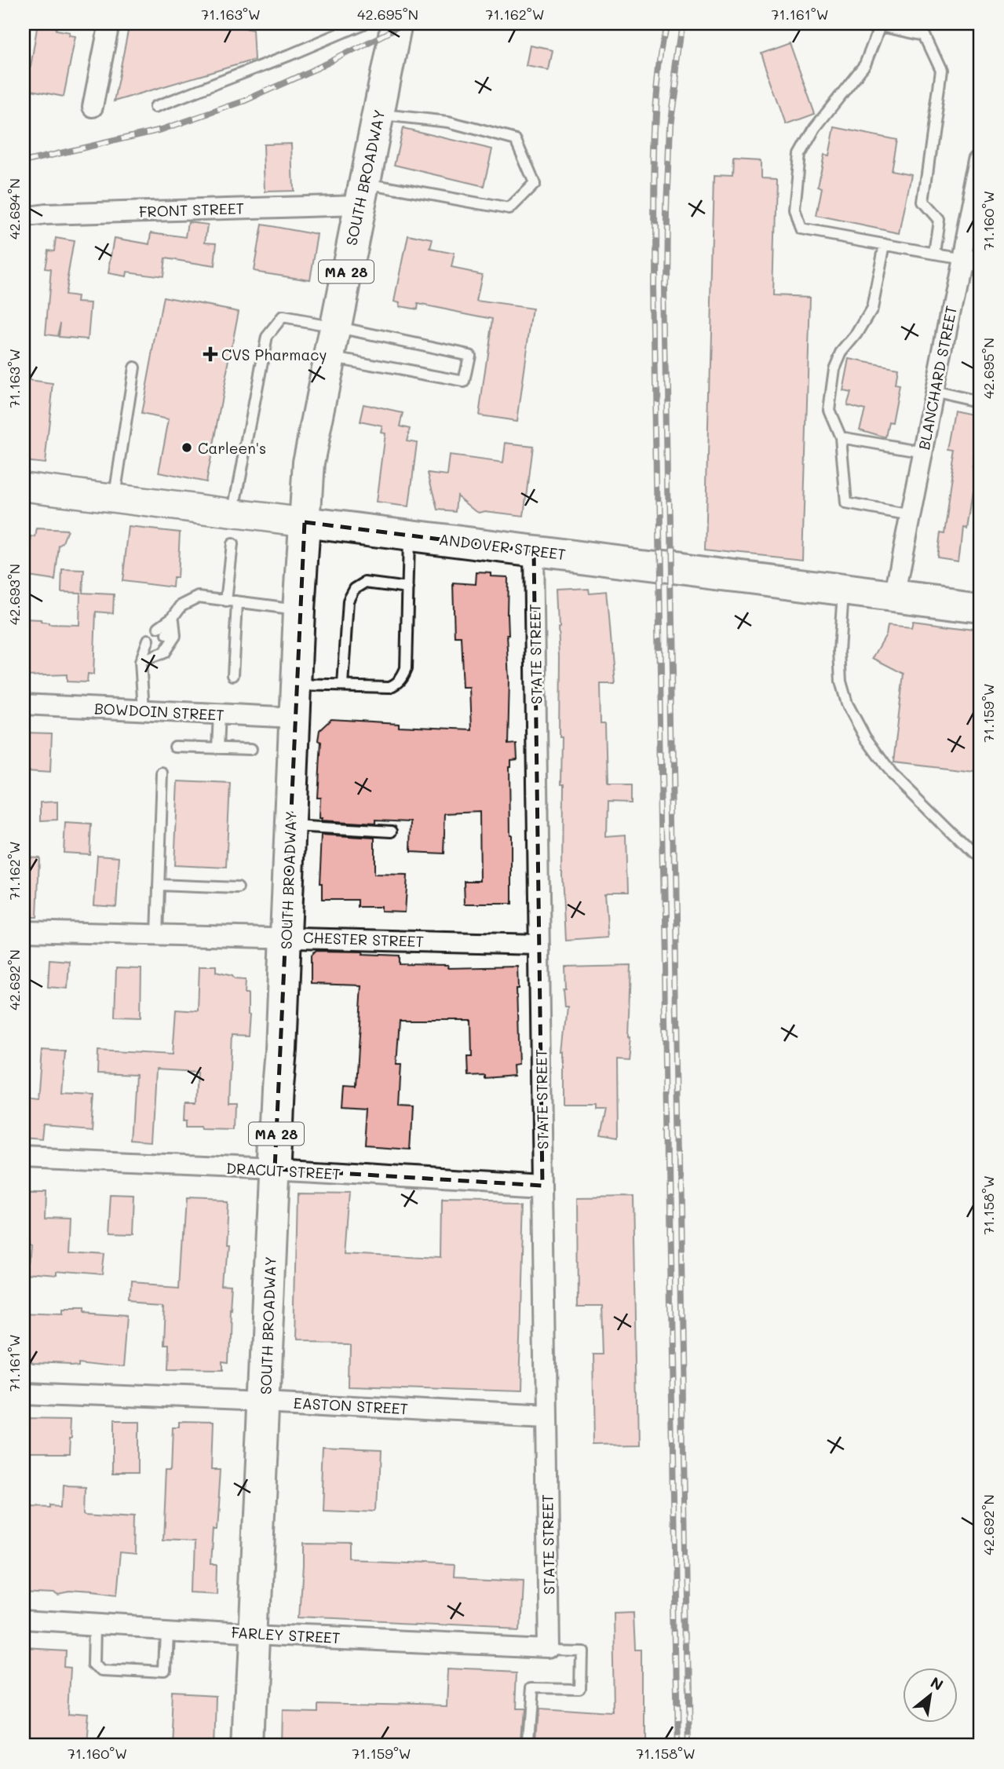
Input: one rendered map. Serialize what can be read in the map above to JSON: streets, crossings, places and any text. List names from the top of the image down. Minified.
{"streets":{"main road":["SOUTH BROADWAY","MA 28","ANDOVER STREET"],"street":["FRONT STREET","BLANCHARD STREET","STATE STREET","BOWDOIN STREET","CHESTER STREET","DRACUT STREET","EASTON STREET","FARLEY STREET"]},"crossings":[["SOUTH BROADWAY","FRONT STREET"],["SOUTH BROADWAY","ANDOVER STREET"],["SOUTH BROADWAY","BOWDOIN STREET"],["SOUTH BROADWAY","CHESTER STREET"],["SOUTH BROADWAY","DRACUT STREET"],["SOUTH BROADWAY","EASTON STREET"],["SOUTH BROADWAY","FARLEY STREET"],["BLANCHARD STREET","ANDOVER STREET"],["ANDOVER STREET","STATE STREET"],["STATE STREET","CHESTER STREET"],["STATE STREET","DRACUT STREET"],["STATE STREET","EASTON STREET"],["STATE STREET","FARLEY STREET"]],"places":{"health":["CVS Pharmacy"],"other":["Carleen's"]},"north":"top right","coordinates":["71.163°W","42.695°N","71.162°W","71.161°W","42.694°N","71.160°W","42.693°N","71.159°W","42.692°N","71.158°W"]}
